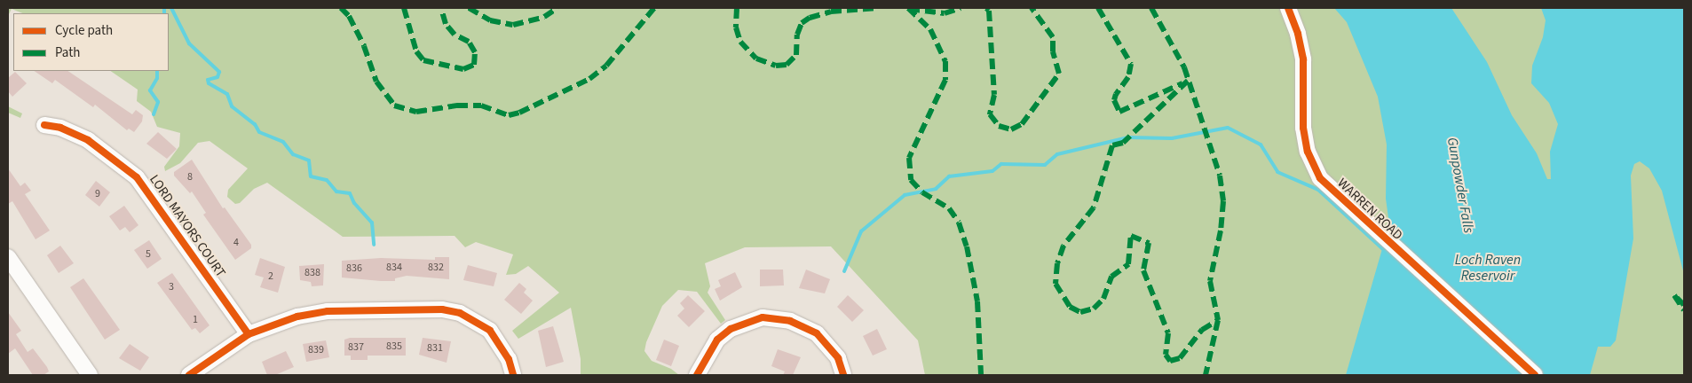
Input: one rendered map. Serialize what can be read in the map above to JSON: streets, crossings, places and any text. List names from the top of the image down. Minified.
{"streets":{"street":["WARREN ROAD","LORD MAYORS COURT"]},"water":["Gunpowder Falls","Loch Raven Reservoir"],"house_numbers":["8","9","4","5","834","832","836","838","2","3","1","835","837","831","839"],"legend":["Cycle path","Path"]}
